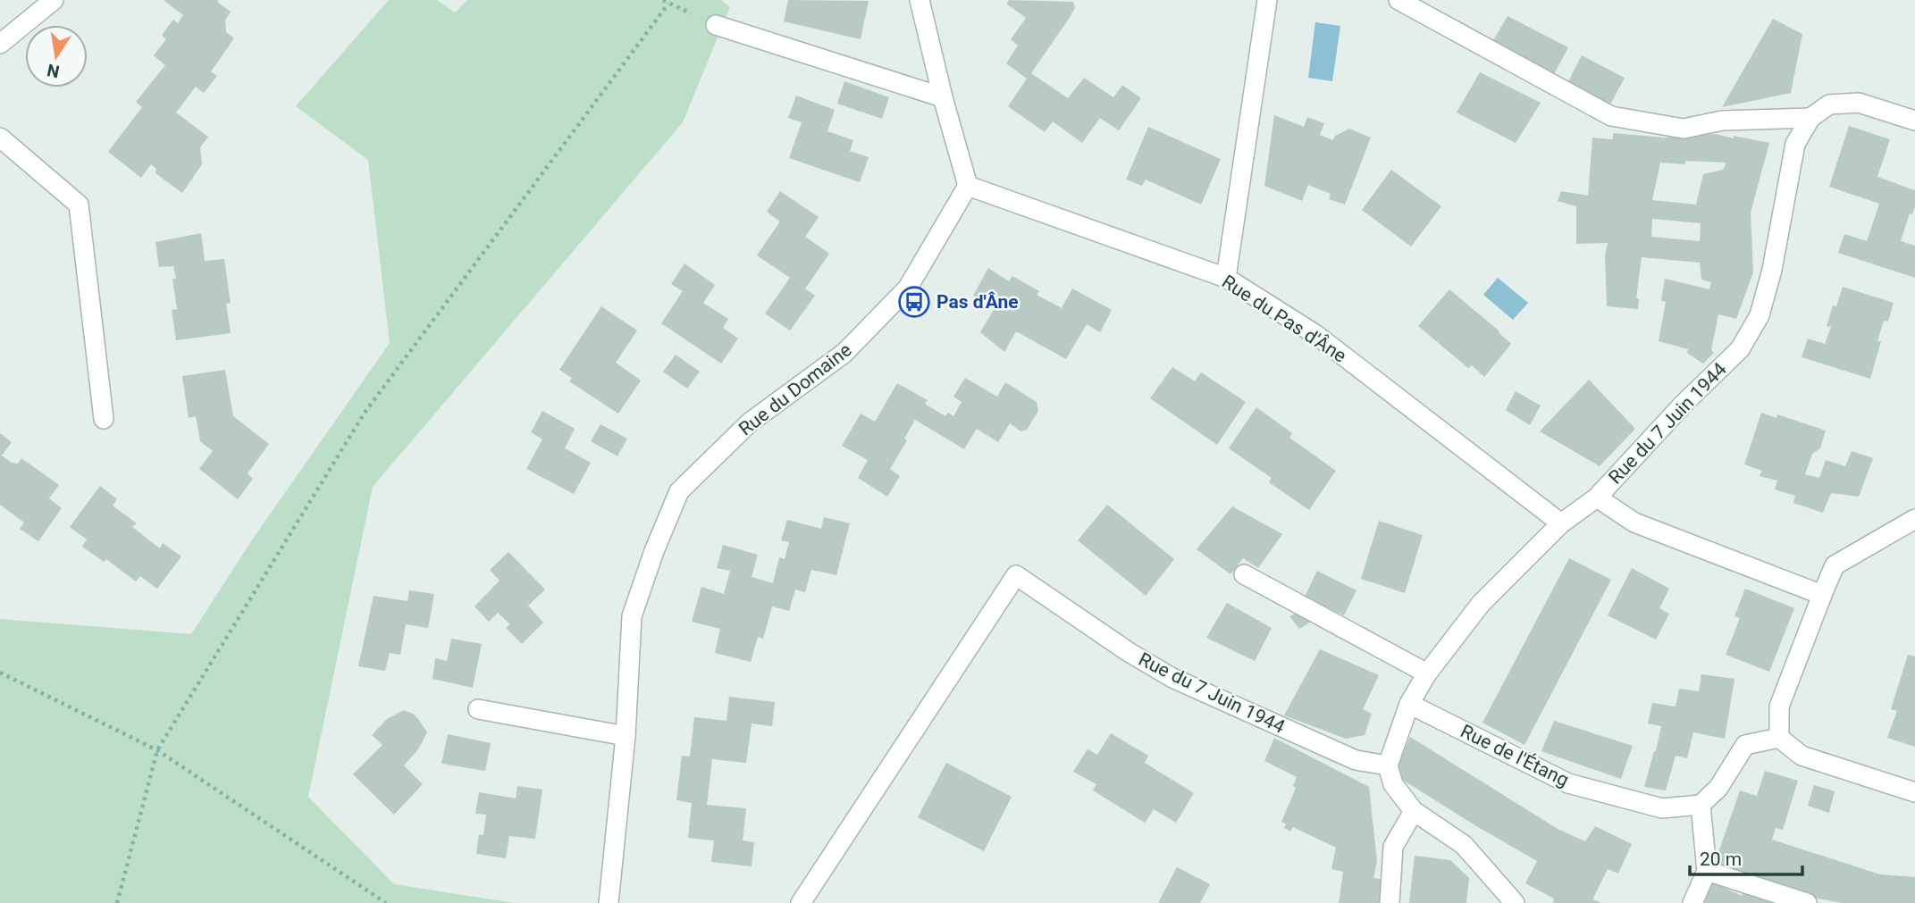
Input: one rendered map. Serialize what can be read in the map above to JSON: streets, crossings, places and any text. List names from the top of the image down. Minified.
{"streets":{"street":["Rue du Pas d'Âne","Rue du Domaine","Rue du 7 Juin 1944","Rue de l'Étang"]},"crossings":[["Rue du Pas d'Âne","Rue du Domaine"],["Rue du Pas d'Âne","Rue du 7 Juin 1944"],["Rue du 7 Juin 1944","Rue de l'Étang"]],"places":{"bus stop":["Pas d'Âne"]},"scale_bar":"20 m","north":"bottom"}
